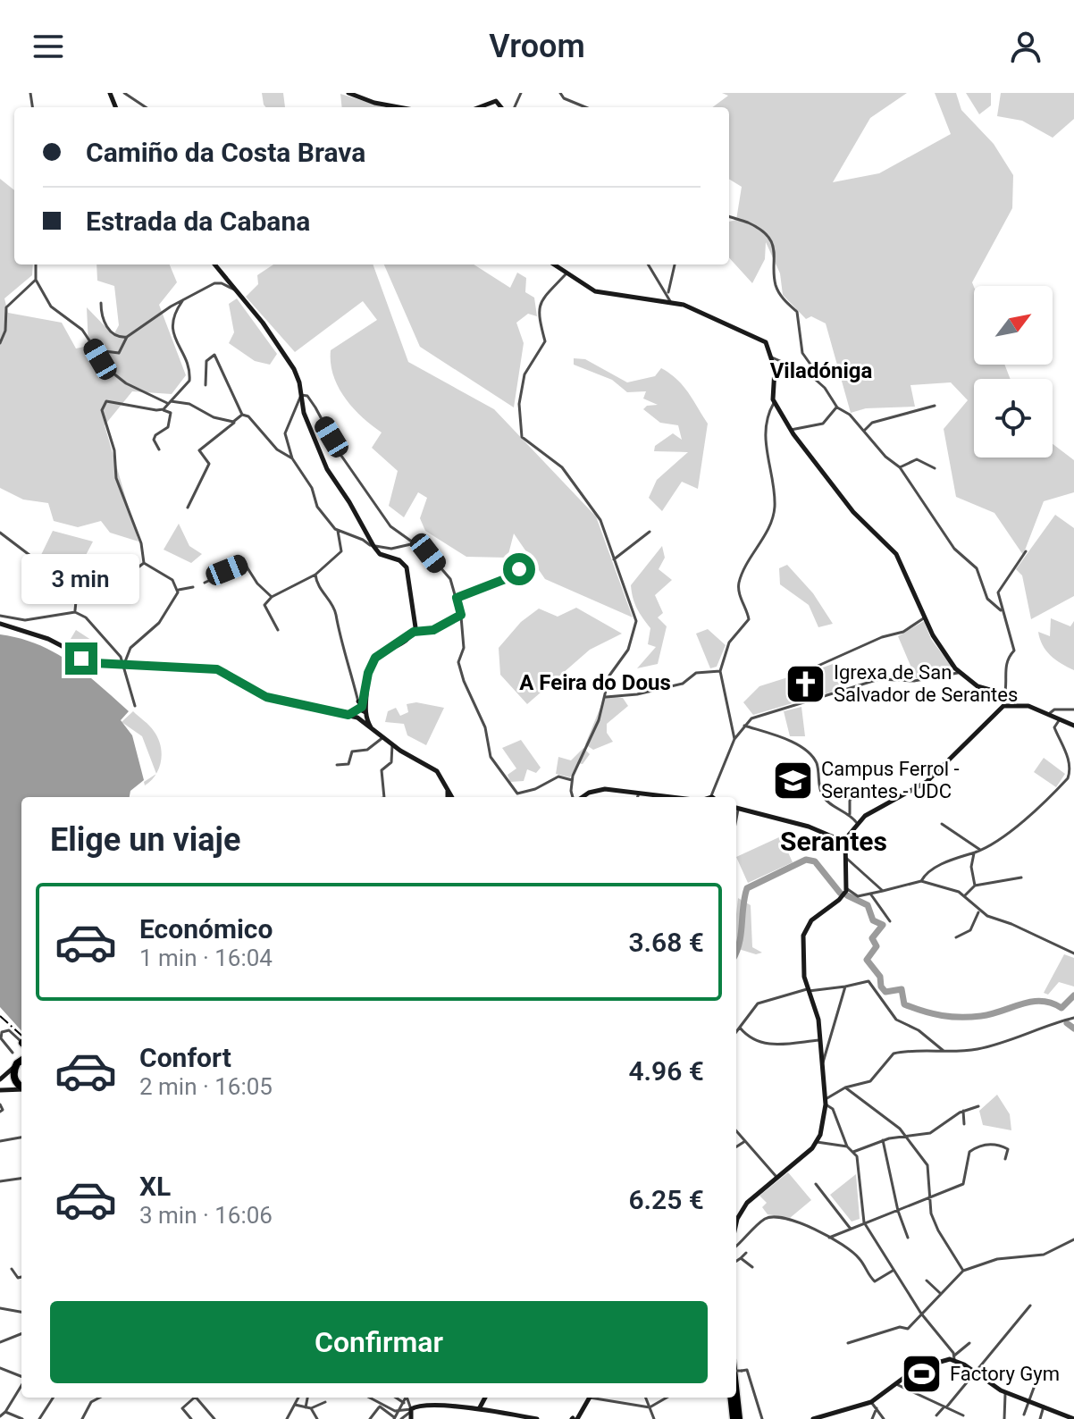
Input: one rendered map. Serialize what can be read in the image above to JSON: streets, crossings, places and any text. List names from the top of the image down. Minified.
{"districts":["Viladóniga","A Feira do Dous","Serantes"],"places":{"church":["Igrexa de San Salvador de Serantes"],"school or university":["Campus Ferrol - Serantes - UDC"],"sports":["Factory Gym"]},"north":"top right","page":{"header":"Vroom","banner":["Camiño da Costa Brava","Estrada da Cabana"],"bubble":"3 min","heading":"Elige un viaje","list":[{"name":"Económico","note":"1 min · 16:04","value":"3.68 €"},{"name":"Confort","note":"2 min · 16:05","value":"4.96 €"},{"name":"XL","note":"3 min · 16:06","value":"6.25 €"}],"buttons":"Confirmar"}}
